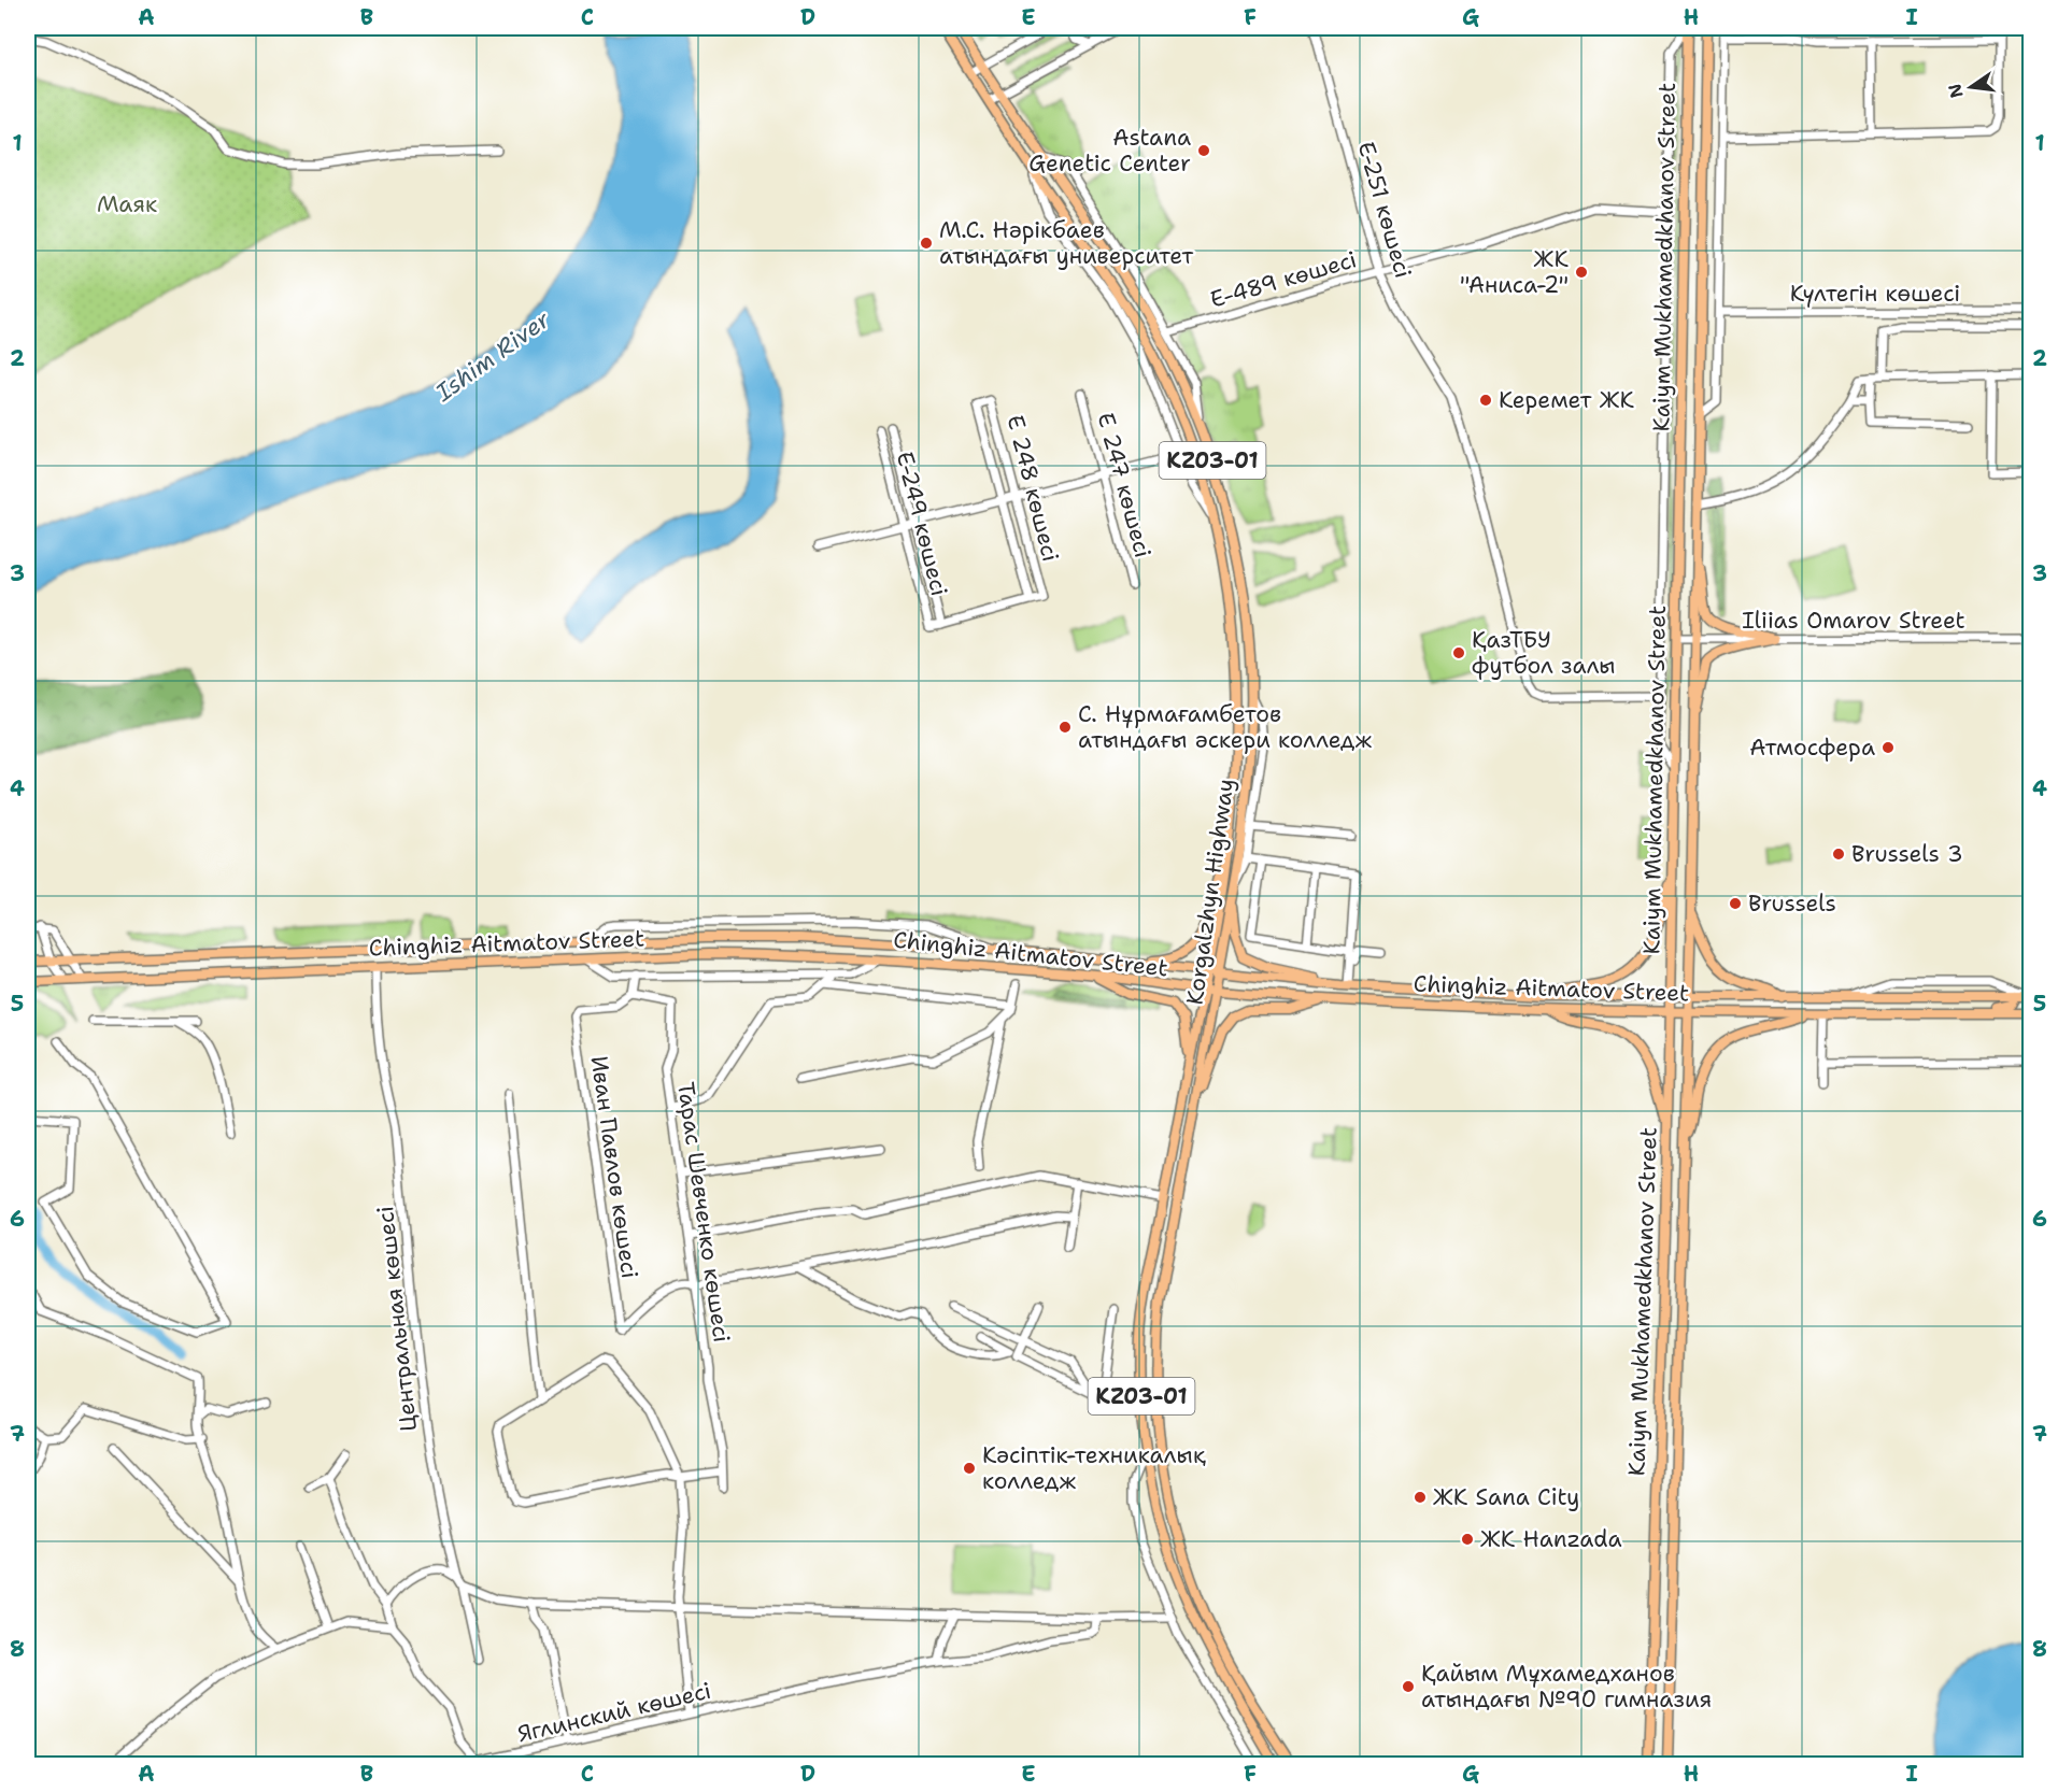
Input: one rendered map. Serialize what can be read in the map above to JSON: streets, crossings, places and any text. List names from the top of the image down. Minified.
{"streets":{"main road":["Kaiym Mukhamedkhanov Street","KZ03-01","Korgalzhyn Highway","Chinghiz Aitmatov Street"],"street":["Е-251 көшесі","Е-489 көшесі","Күлтегін көшесі","Е 247 көшесі","Е 248 көшесі","Е-249 көшесі","Iliias Omarov Street","Иван Павлов көшесі","Тарас Шевченко көшесі","Центральная көшесі","Яглинский көшесі"]},"crossings":[["Е-251 көшесі","Е-489 көшесі"],["Kaiym Mukhamedkhanov Street","Iliias Omarov Street"],["Kaiym Mukhamedkhanov Street","Chinghiz Aitmatov Street"],["Korgalzhyn Highway","Chinghiz Aitmatov Street"],["Chinghiz Aitmatov Street","Центральная көшесі"],["Иван Павлов көшесі","Тарас Шевченко көшесі"]],"water":["Ishim River"],"parks":["Маяк"],"places":["Astana Genetic Center","М.С. Нәрікбаев атындағы университет","ЖК \"Аниса-2\"","Керемет ЖК","ҚазТБУ футбол залы","С. Нұрмағамбетов атындағы әскери колледж","Атмосфера","Brussels 3","Brussels","Кәсіптік-техникалық колледж","ЖК Sana City","ЖК Hanzada","Қайым Мұхамедханов атындағы №90 гимназия"],"north":"left","grid":{"columns":["A","B","C","D","E","F","G","H","I"],"rows":["1","2","3","4","5","6","7","8"]}}
